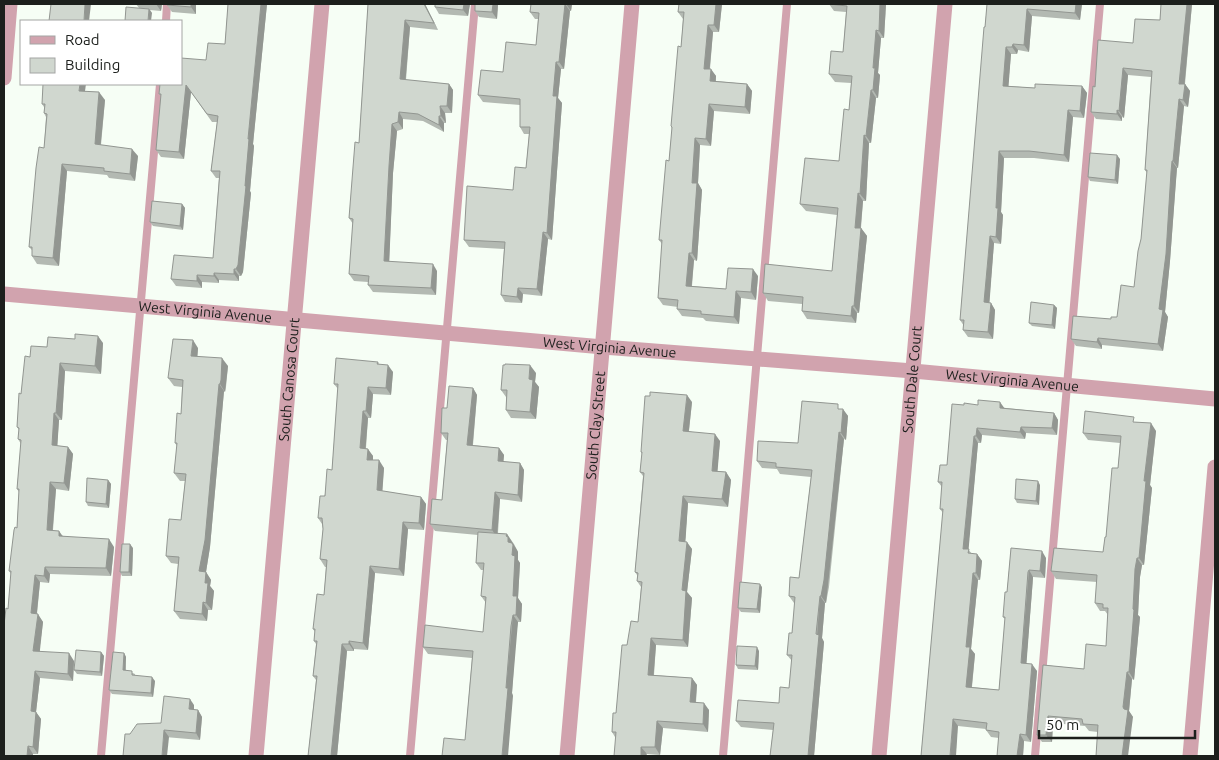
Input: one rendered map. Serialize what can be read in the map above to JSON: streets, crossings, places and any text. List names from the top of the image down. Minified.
{"streets":{"street":["West Virginia Avenue","South Canosa Court","South Dale Court","South Clay Street"]},"crossings":[["West Virginia Avenue","South Canosa Court"],["West Virginia Avenue","South Dale Court"],["West Virginia Avenue","South Clay Street"]],"legend":["Road","Building"],"scale_bar":"50 m"}
